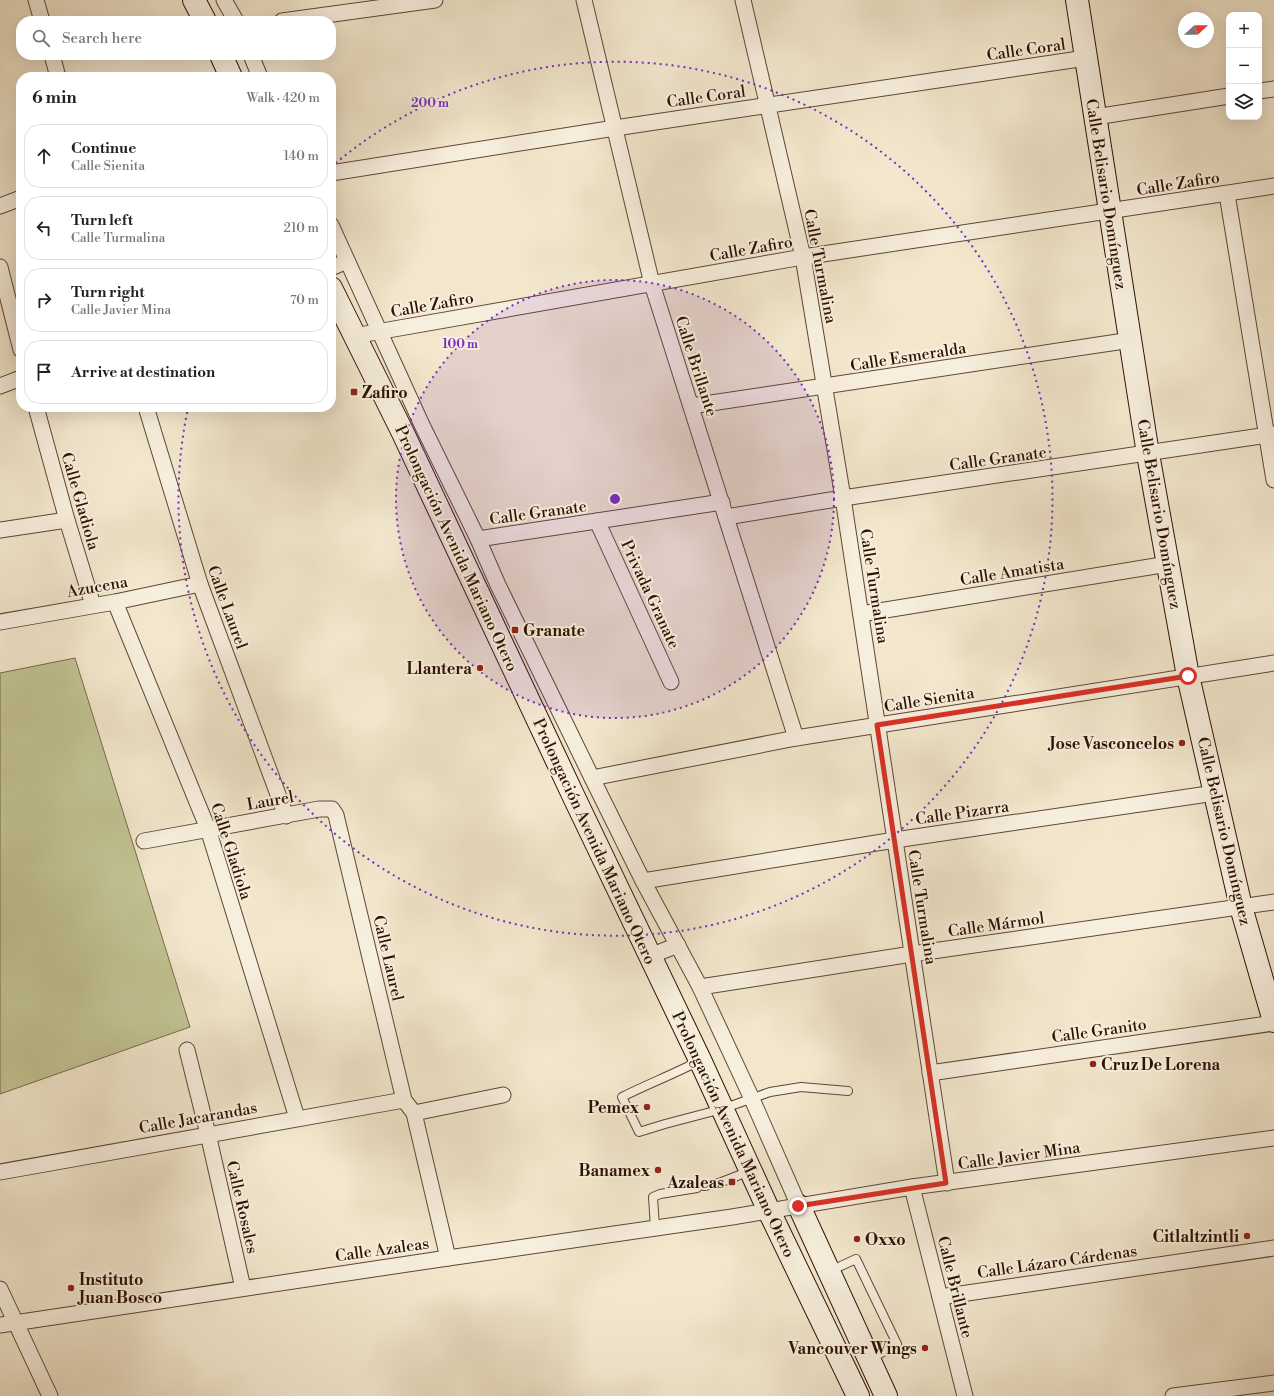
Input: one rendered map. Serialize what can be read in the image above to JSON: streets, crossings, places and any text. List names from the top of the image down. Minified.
{"streets":{"main road":["Calle Belisario Domínguez","Prolongación Avenida Mariano Otero"],"street":["Calle Coral","Calle Zafiro","Calle Turmalina","Calle Esmeralda","Calle Brillante","Calle Granate","Calle Gladiola","Calle Amatista","Azucena","Privada Granate","Calle Laurel","Calle Sienita","Laurel","Calle Pizarra","Calle Mármol","Calle Granito","Calle Jacarandas","Calle Javier Mina","Calle Rosales","Calle Azaleas","Calle Lázaro Cárdenas"]},"crossings":[["Calle Coral","Calle Belisario Domínguez"],["Calle Coral","Calle Turmalina"],["Calle Coral","Calle Brillante"],["Calle Zafiro","Calle Belisario Domínguez"],["Calle Zafiro","Calle Turmalina"],["Calle Zafiro","Calle Brillante"],["Calle Zafiro","Prolongación Avenida Mariano Otero"],["Calle Belisario Domínguez","Calle Esmeralda"],["Calle Belisario Domínguez","Calle Granate"],["Calle Belisario Domínguez","Calle Amatista"],["Calle Belisario Domínguez","Calle Sienita"],["Calle Belisario Domínguez","Calle Pizarra"],["Calle Belisario Domínguez","Calle Mármol"],["Calle Belisario Domínguez","Calle Granito"],["Calle Turmalina","Calle Esmeralda"],["Calle Turmalina","Calle Granate"],["Calle Turmalina","Calle Amatista"],["Calle Turmalina","Calle Sienita"],["Calle Turmalina","Calle Pizarra"],["Calle Turmalina","Calle Mármol"],["Calle Turmalina","Calle Granito"],["Calle Turmalina","Calle Javier Mina"],["Calle Esmeralda","Calle Brillante"],["Calle Brillante","Calle Granate"],["Calle Brillante","Calle Sienita"],["Calle Brillante","Calle Javier Mina"],["Calle Brillante","Calle Lázaro Cárdenas"],["Calle Granate","Prolongación Avenida Mariano Otero"],["Calle Granate","Privada Granate"],["Calle Gladiola","Azucena"],["Calle Gladiola","Laurel"],["Calle Gladiola","Calle Jacarandas"],["Prolongación Avenida Mariano Otero","Calle Sienita"],["Prolongación Avenida Mariano Otero","Calle Pizarra"],["Prolongación Avenida Mariano Otero","Calle Mármol"],["Prolongación Avenida Mariano Otero","Calle Javier Mina"],["Prolongación Avenida Mariano Otero","Calle Azaleas"],["Azucena","Calle Laurel"],["Calle Laurel","Laurel"],["Calle Laurel","Calle Jacarandas"],["Calle Laurel","Calle Azaleas"],["Calle Jacarandas","Calle Rosales"],["Calle Javier Mina","Calle Azaleas"],["Calle Rosales","Calle Azaleas"]],"places":{"transit":["Zafiro","Granate","Azaleas"],"other":["Llantera","Jose Vasconcelos","Cruz De Lorena","Pemex","Banamex","Citlaltzintli","Oxxo","Instituto Juan Bosco","Vancouver Wings"]},"north":"right","page":{"map_buttons":["+","−"],"search":"Search here","heading":["6 min","Walk · 420 m"],"list":[["Continue","Calle Sienita","140 m"],["Turn left","Calle Turmalina","210 m"],["Turn right","Calle Javier Mina","70 m"],"Arrive at destination"]},"rings":["200 m","100 m"]}
